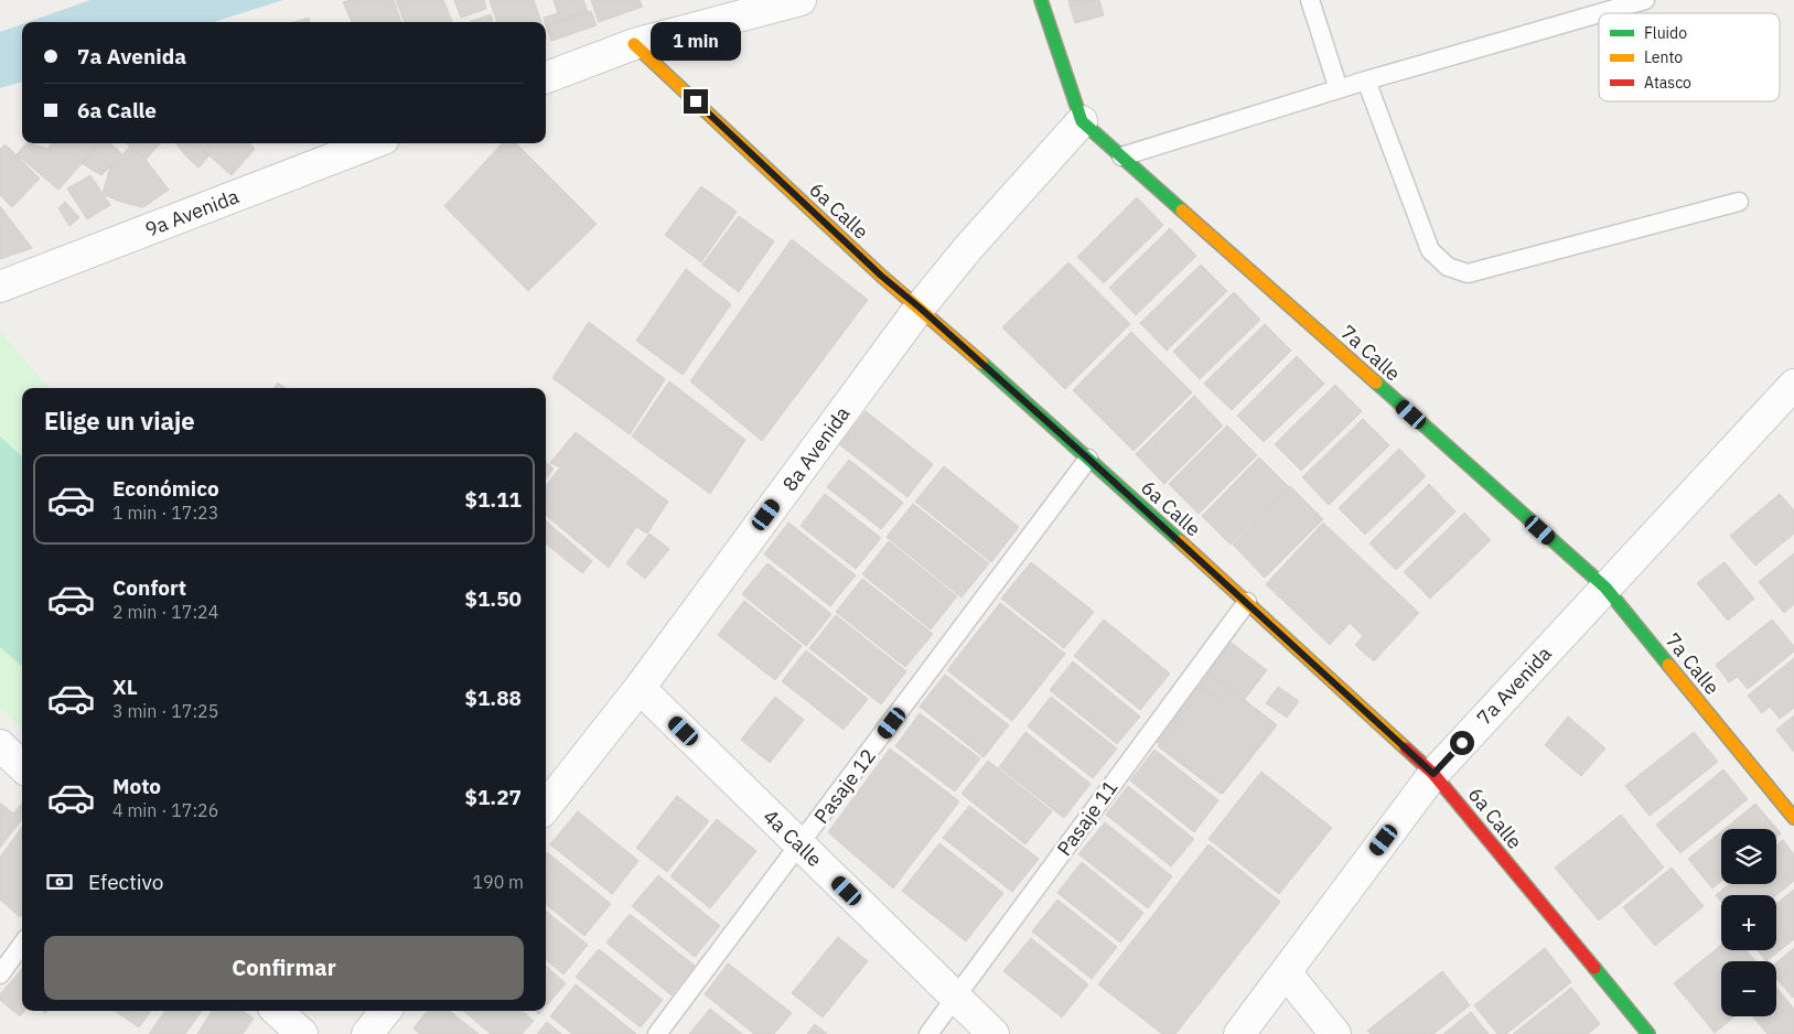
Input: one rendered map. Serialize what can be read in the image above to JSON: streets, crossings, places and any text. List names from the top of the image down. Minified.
{"streets":{"street":["6a Calle","9a Avenida","7a Calle","8a Avenida","7a Avenida","4a Calle"],"lane":["Pasaje 12","Pasaje 11"]},"crossings":[["6a Calle","8a Avenida"],["6a Calle","7a Avenida"],["6a Calle","Pasaje 12"],["6a Calle","Pasaje 11"],["7a Calle","8a Avenida"],["7a Calle","7a Avenida"],["8a Avenida","4a Calle"],["Pasaje 12","4a Calle"],["Pasaje 11","4a Calle"]],"legend":["Fluido","Lento","Atasco"],"page":{"bubble":"1 min","banner":["7a Avenida","6a Calle"],"heading":"Elige un viaje","list":[{"name":"Económico","note":"1 min · 17:23","value":"$1.11"},{"name":"Confort","note":"2 min · 17:24","value":"$1.50"},{"name":"XL","note":"3 min · 17:25","value":"$1.88"},{"name":"Moto","note":"4 min · 17:26","value":"$1.27"}],"map_buttons":["+","−"],"pay":["Efectivo","190 m"],"buttons":"Confirmar"}}
